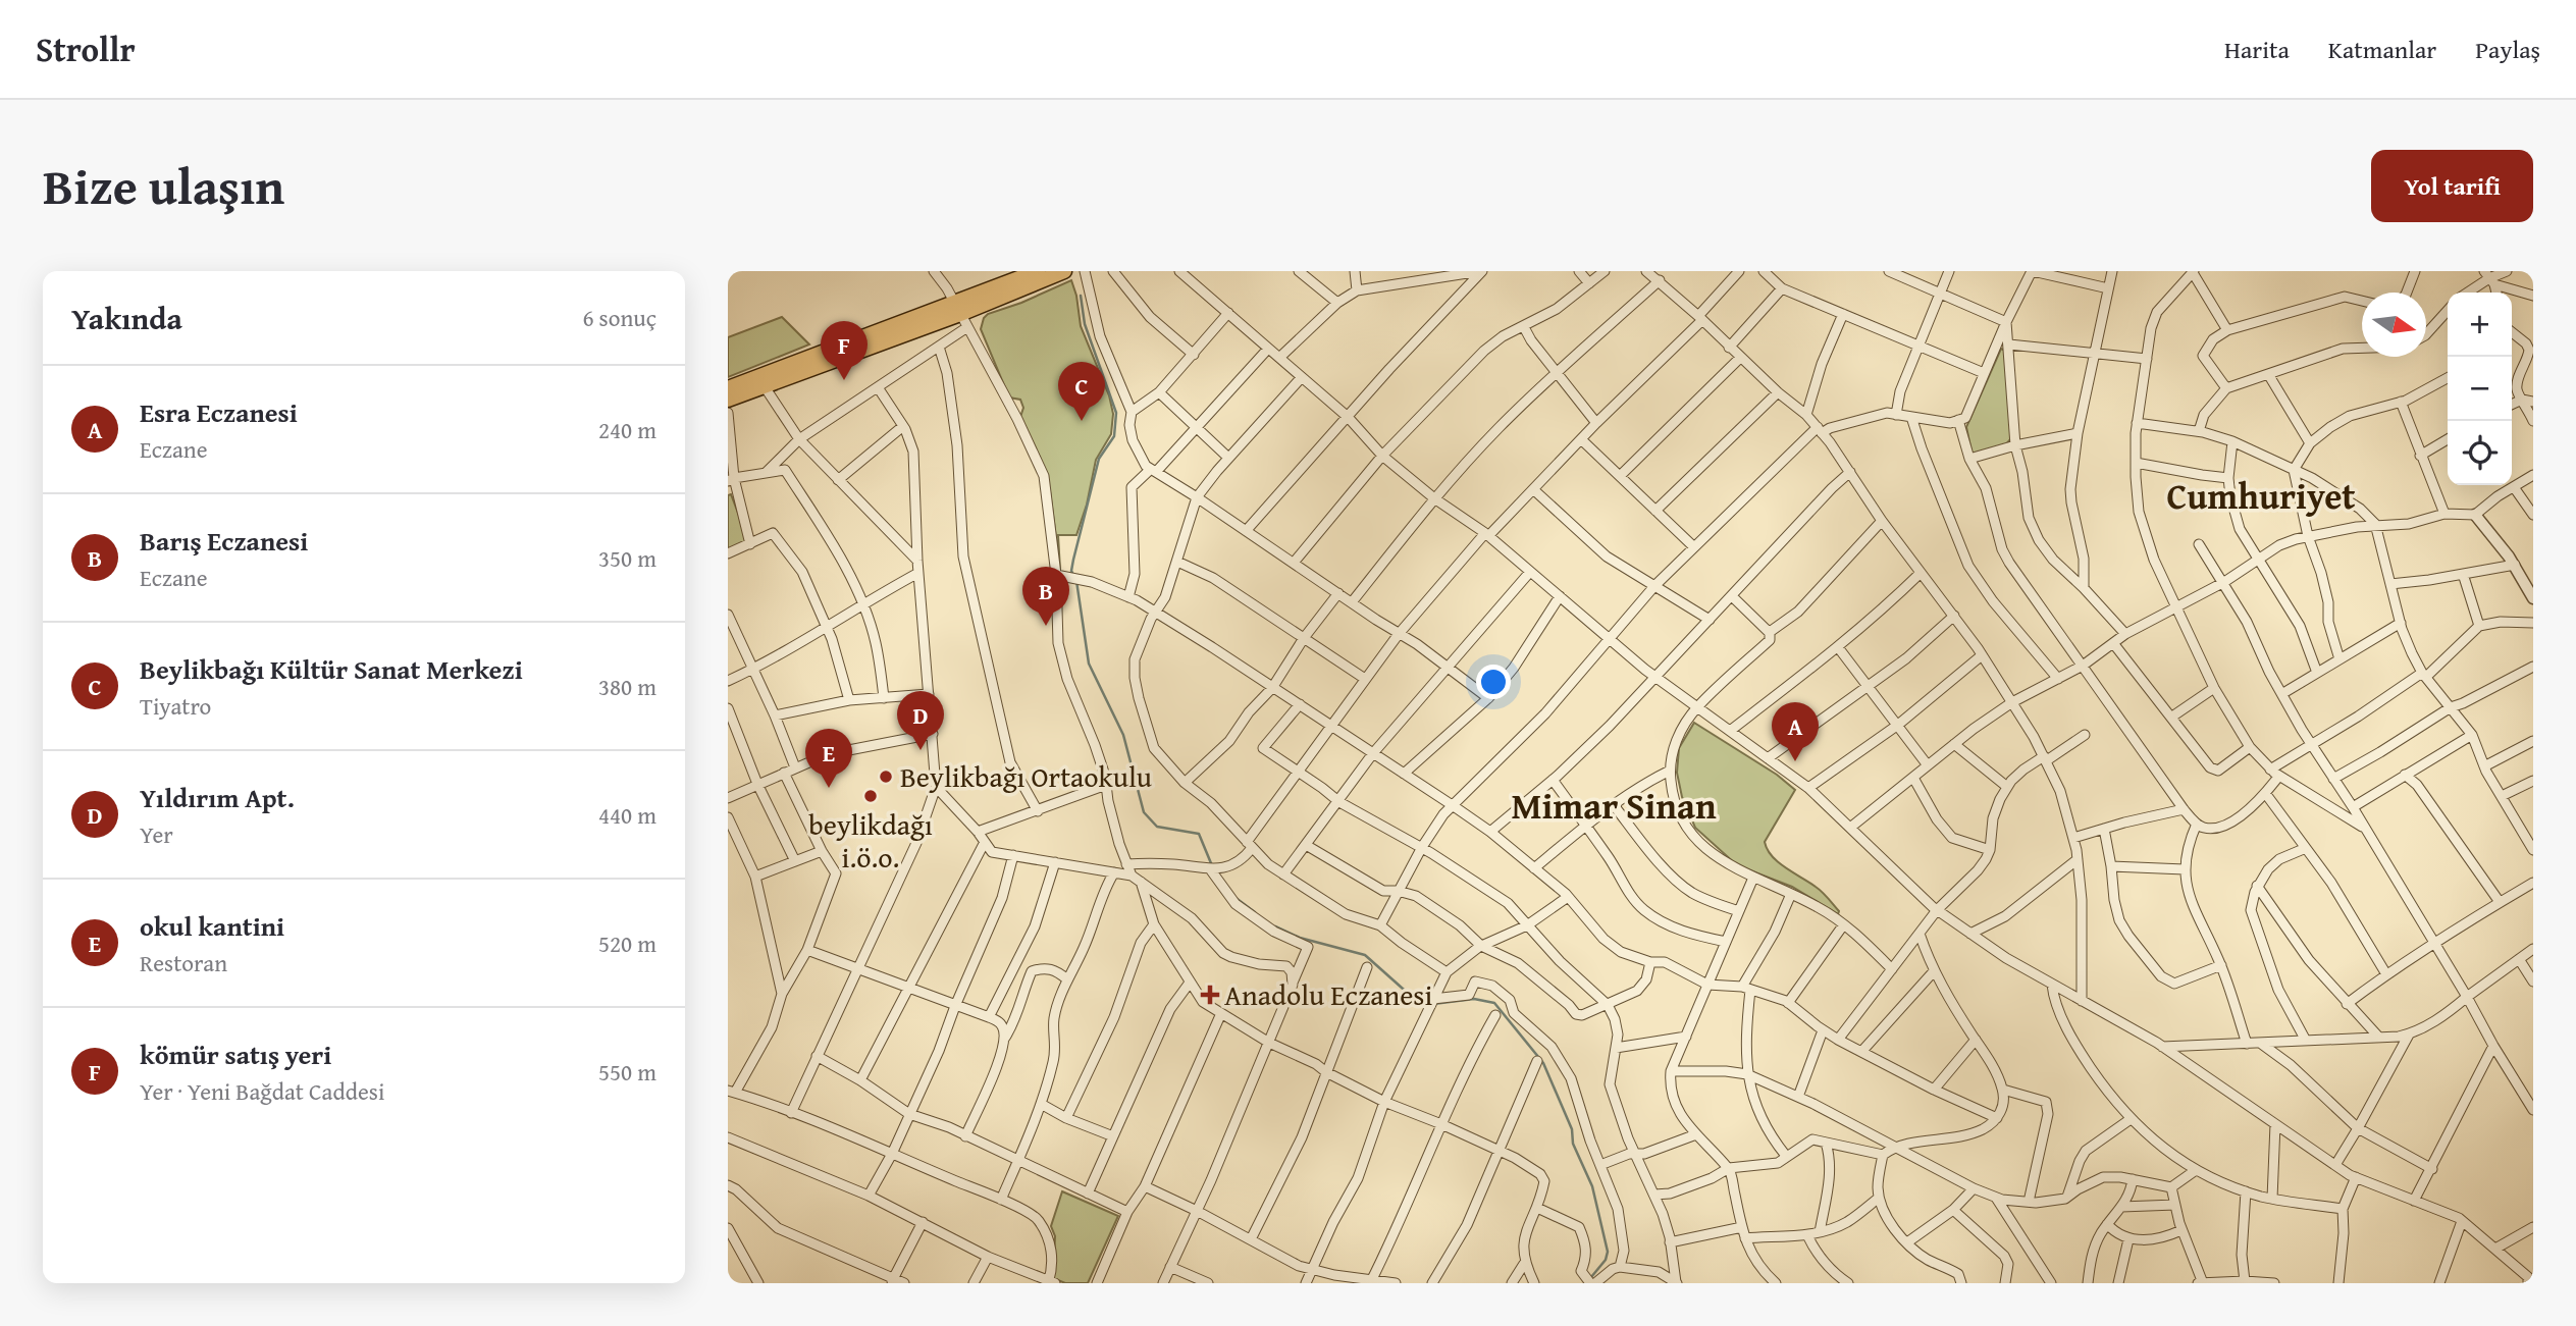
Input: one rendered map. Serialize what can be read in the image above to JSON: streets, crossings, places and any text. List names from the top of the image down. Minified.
{"districts":["Cumhuriyet","Mimar Sinan"],"places":{"other":["Beylikbağı Ortaokulu","beylikdağı i.ö.o."],"health":["Anadolu Eczanesi"]},"north":"right","page":{"header":"Strollr","nav":["Harita","Katmanlar","Paylaş"],"title":"Bize ulaşın","buttons":"Yol tarifi","heading":["Yakında","6 sonuç"],"map_buttons":["+","−"],"pins":["F","C","B","D","A","E"],"list":[{"mark":"A","name":"Esra Eczanesi","note":"Eczane","value":"240 m"},{"mark":"B","name":"Barış Eczanesi","note":"Eczane","value":"350 m"},{"mark":"C","name":"Beylikbağı Kültür Sanat Merkezi","note":"Tiyatro","value":"380 m"},{"mark":"D","name":"Yıldırım Apt.","note":"Yer","value":"440 m"},{"mark":"E","name":"okul kantini","note":"Restoran","value":"520 m"},{"mark":"F","name":"kömür satış yeri","note":"Yer · Yeni Bağdat Caddesi","value":"550 m"}]}}
